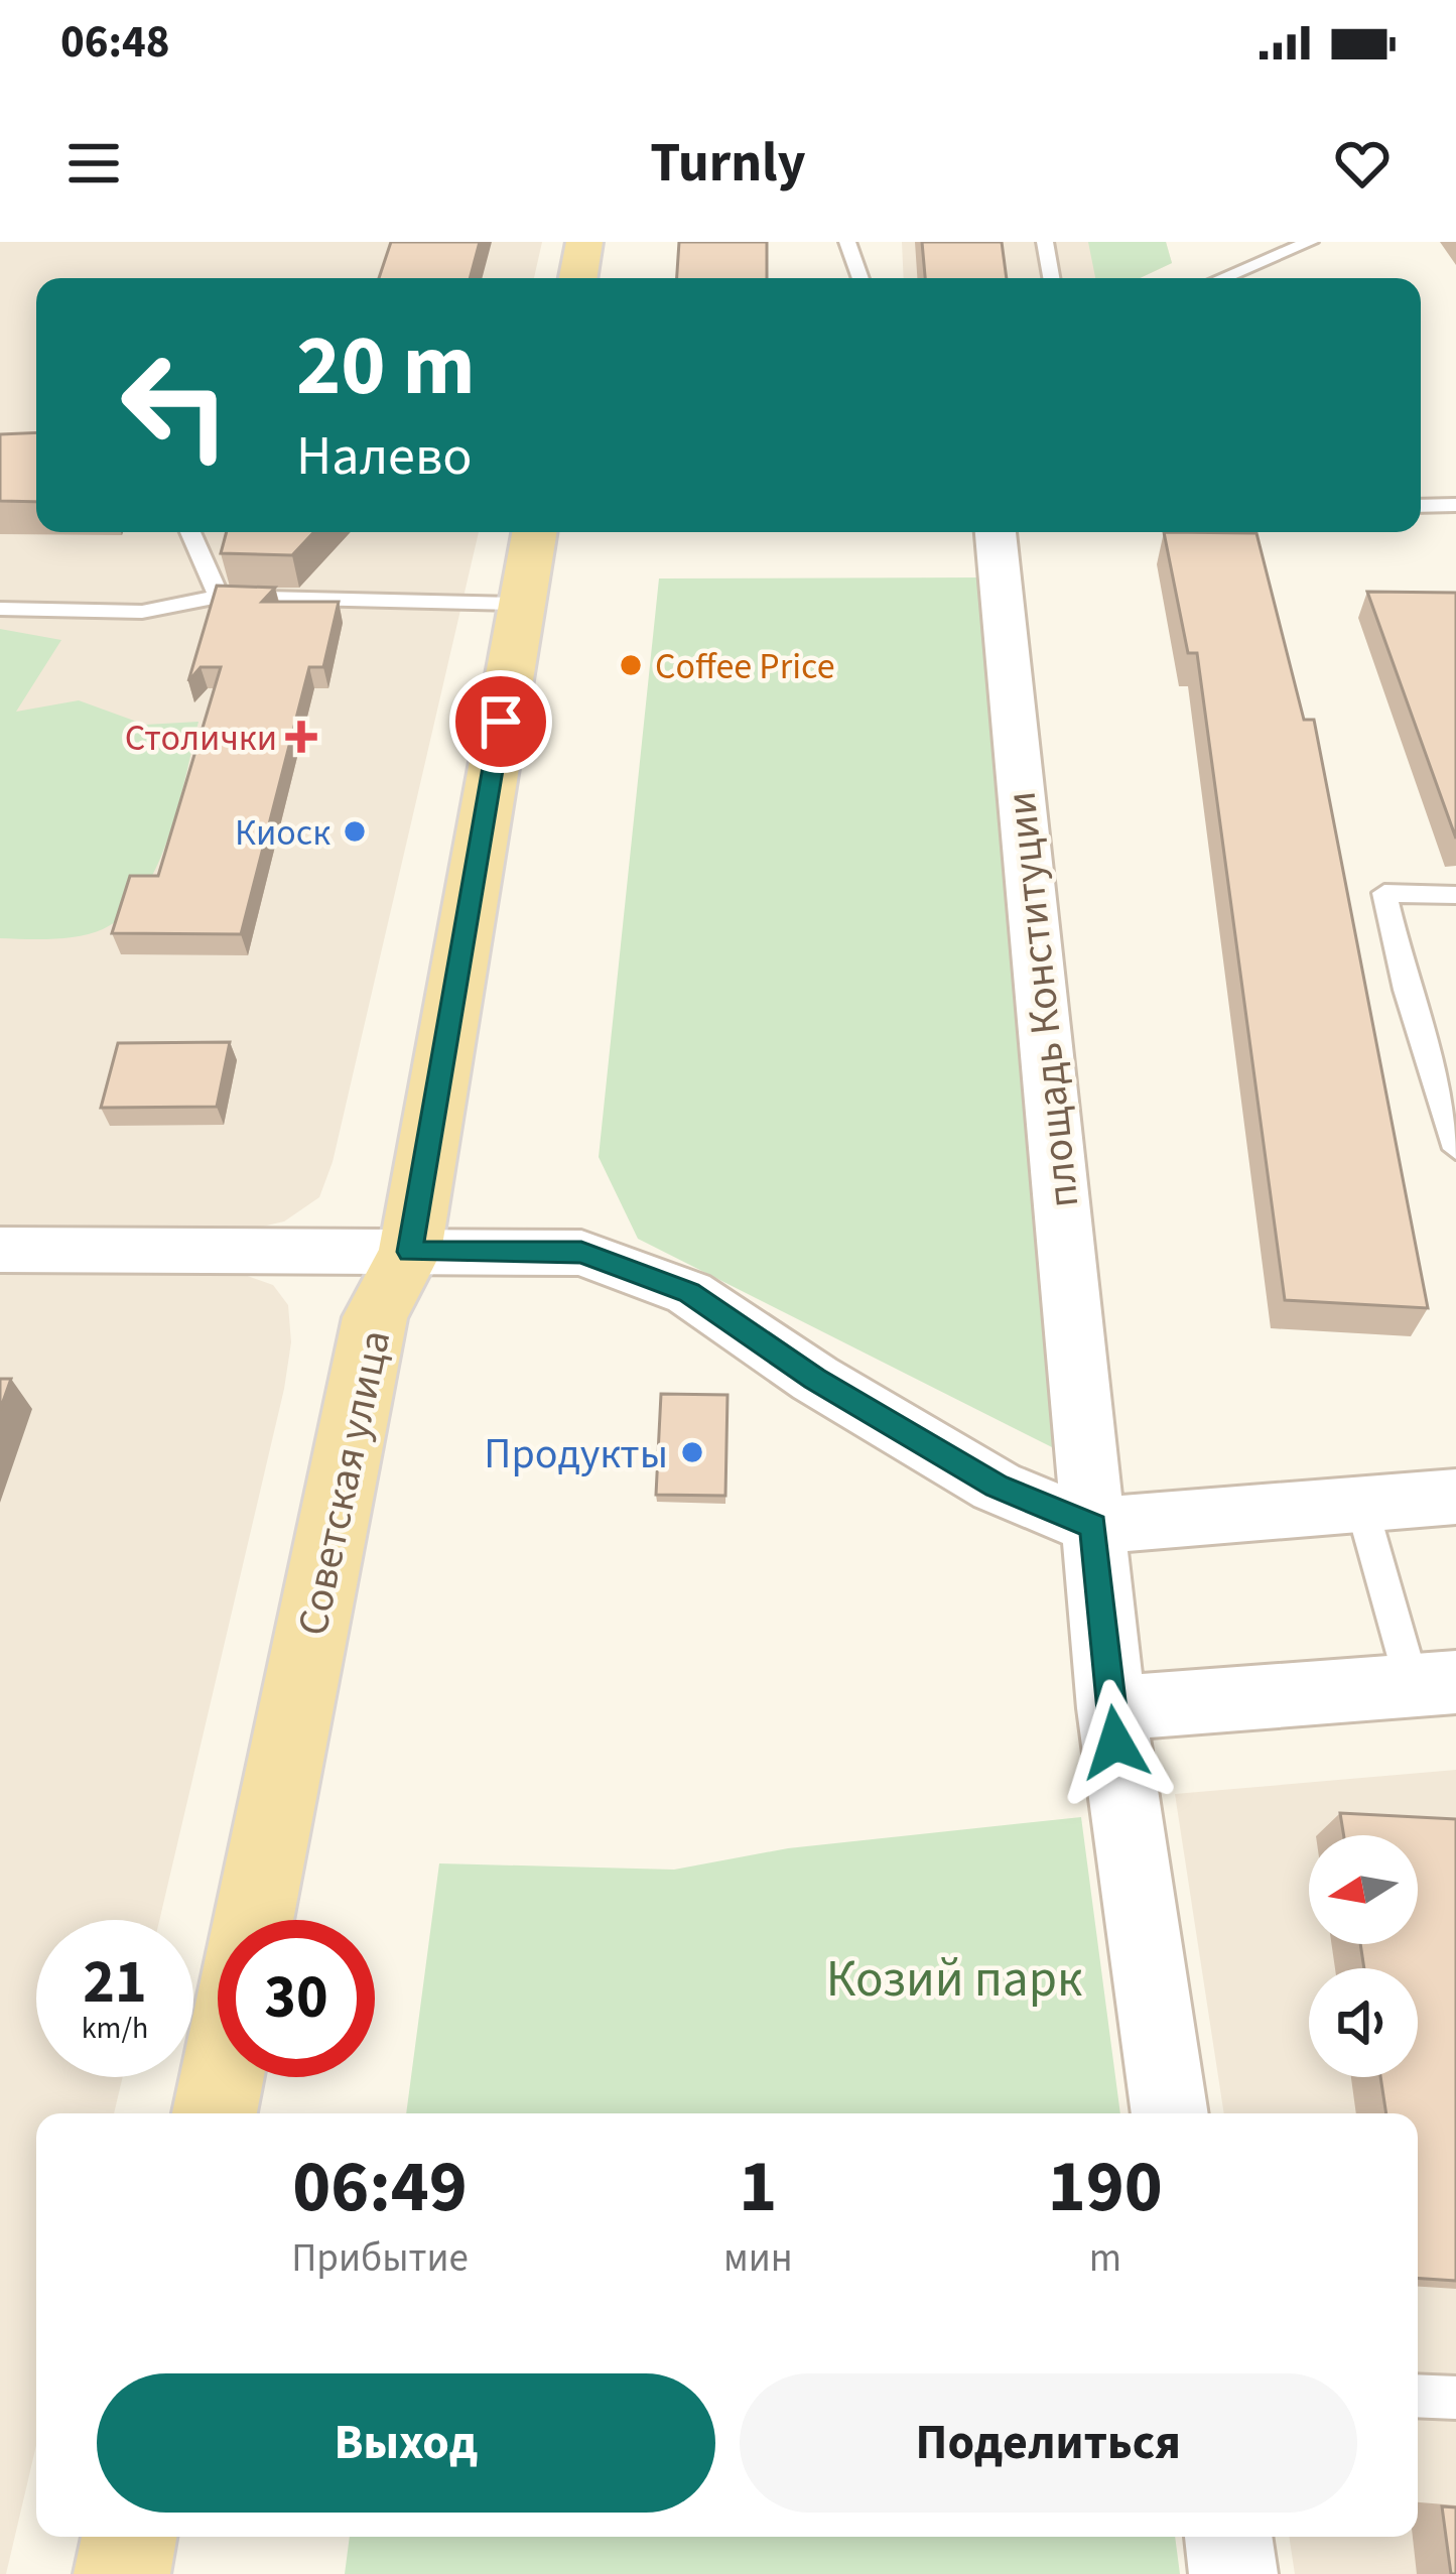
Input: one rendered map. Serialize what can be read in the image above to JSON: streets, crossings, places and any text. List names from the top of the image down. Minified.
{"streets":{"main road":["Советская улица"],"street":["площадь Конституции"]},"parks":["Козий парк"],"places":{"other":["Coffee Price","Киоск","Продукты"],"health":["Столички"]},"north":"left","page":{"status":"06:48","header":"Turnly","turn":["20 m","Налево"],"speed":"21 km/h","limit":"30","eta":["06:49","Прибытие","1","мин","190","m"],"buttons":["Выход","Поделиться"]}}
